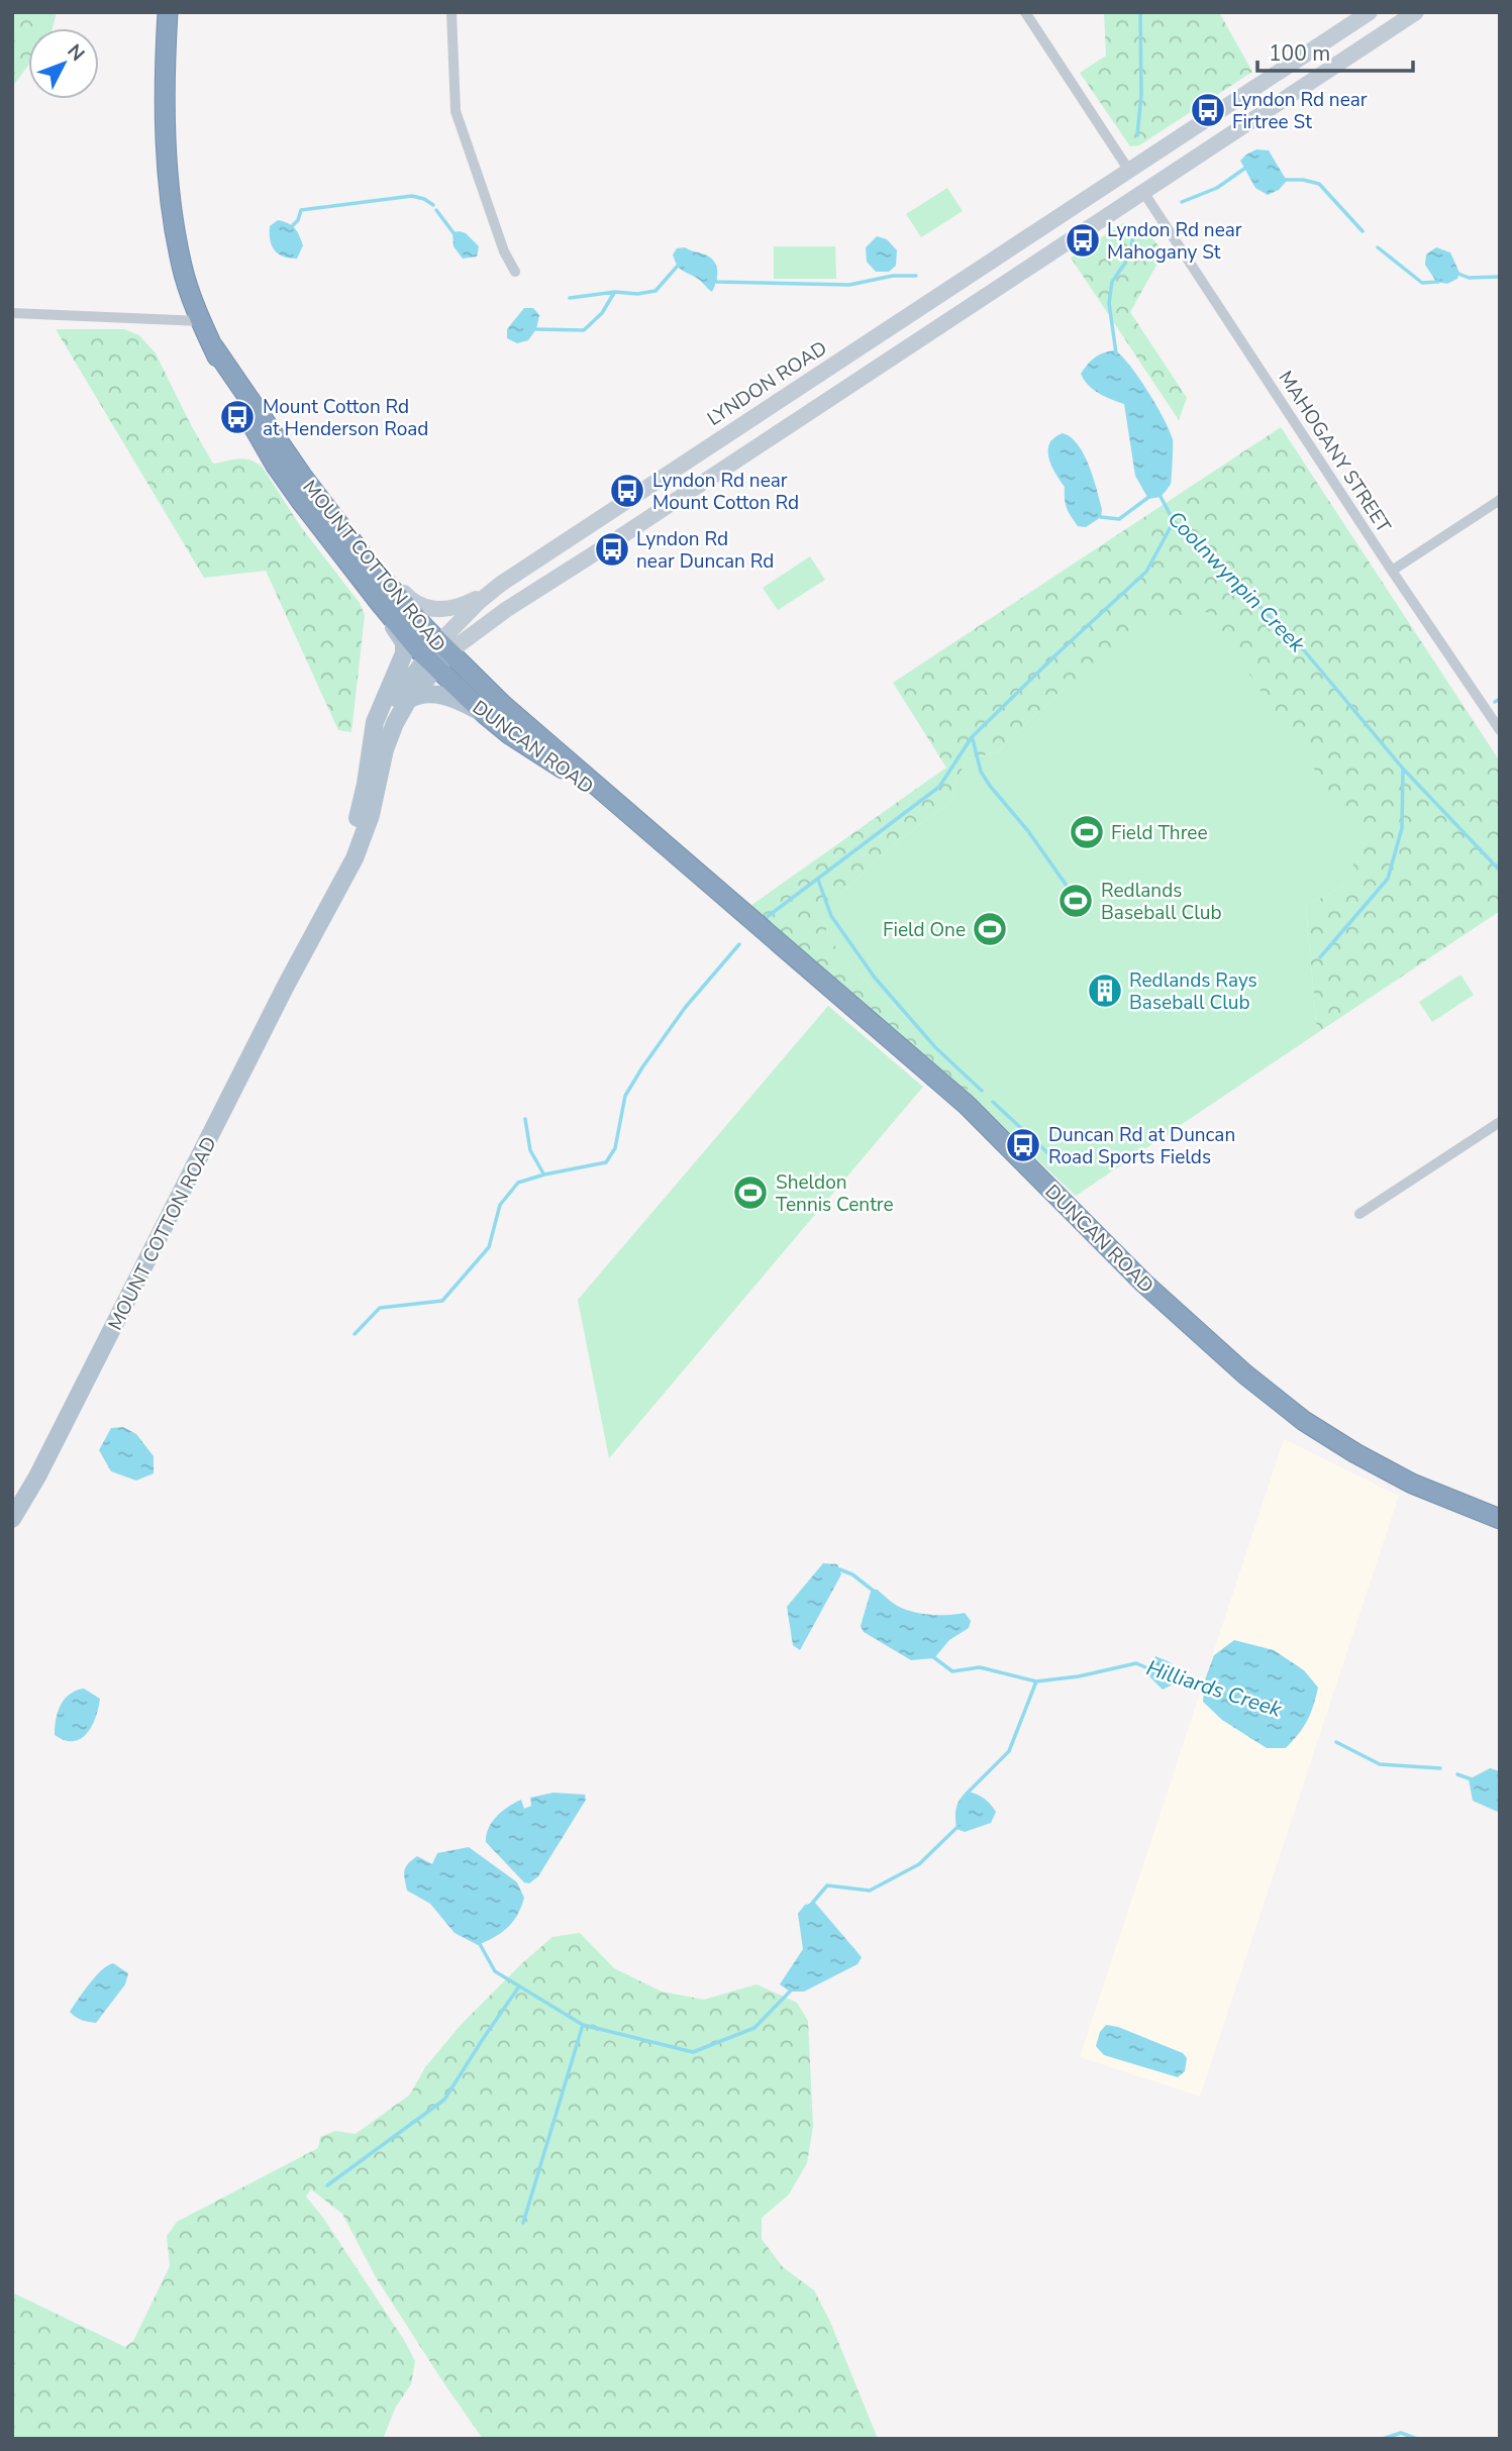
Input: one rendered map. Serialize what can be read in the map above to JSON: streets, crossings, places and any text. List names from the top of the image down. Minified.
{"streets":{"highway":["MOUNT COTTON ROAD","DUNCAN ROAD"],"main road":["LYNDON ROAD"],"street":["MAHOGANY STREET"]},"crossings":[["LYNDON ROAD","MAHOGANY STREET"],["LYNDON ROAD","MOUNT COTTON ROAD"],["LYNDON ROAD","DUNCAN ROAD"],["MOUNT COTTON ROAD","DUNCAN ROAD"]],"water":["Coolnwynpin Creek","Hilliards Creek"],"places":{"bus stop":["Lyndon Rd near Firtree St","Lyndon Rd near Mahogany St","Mount Cotton Rd at Henderson Road","Lyndon Rd near Mount Cotton Rd","Lyndon Rd near Duncan Rd","Duncan Rd at Duncan Road Sports Fields"],"sports":["Field Three","Redlands Baseball Club","Field One","Sheldon Tennis Centre"],"building":["Redlands Rays Baseball Club"]},"scale_bar":"100 m","north":"top right"}
